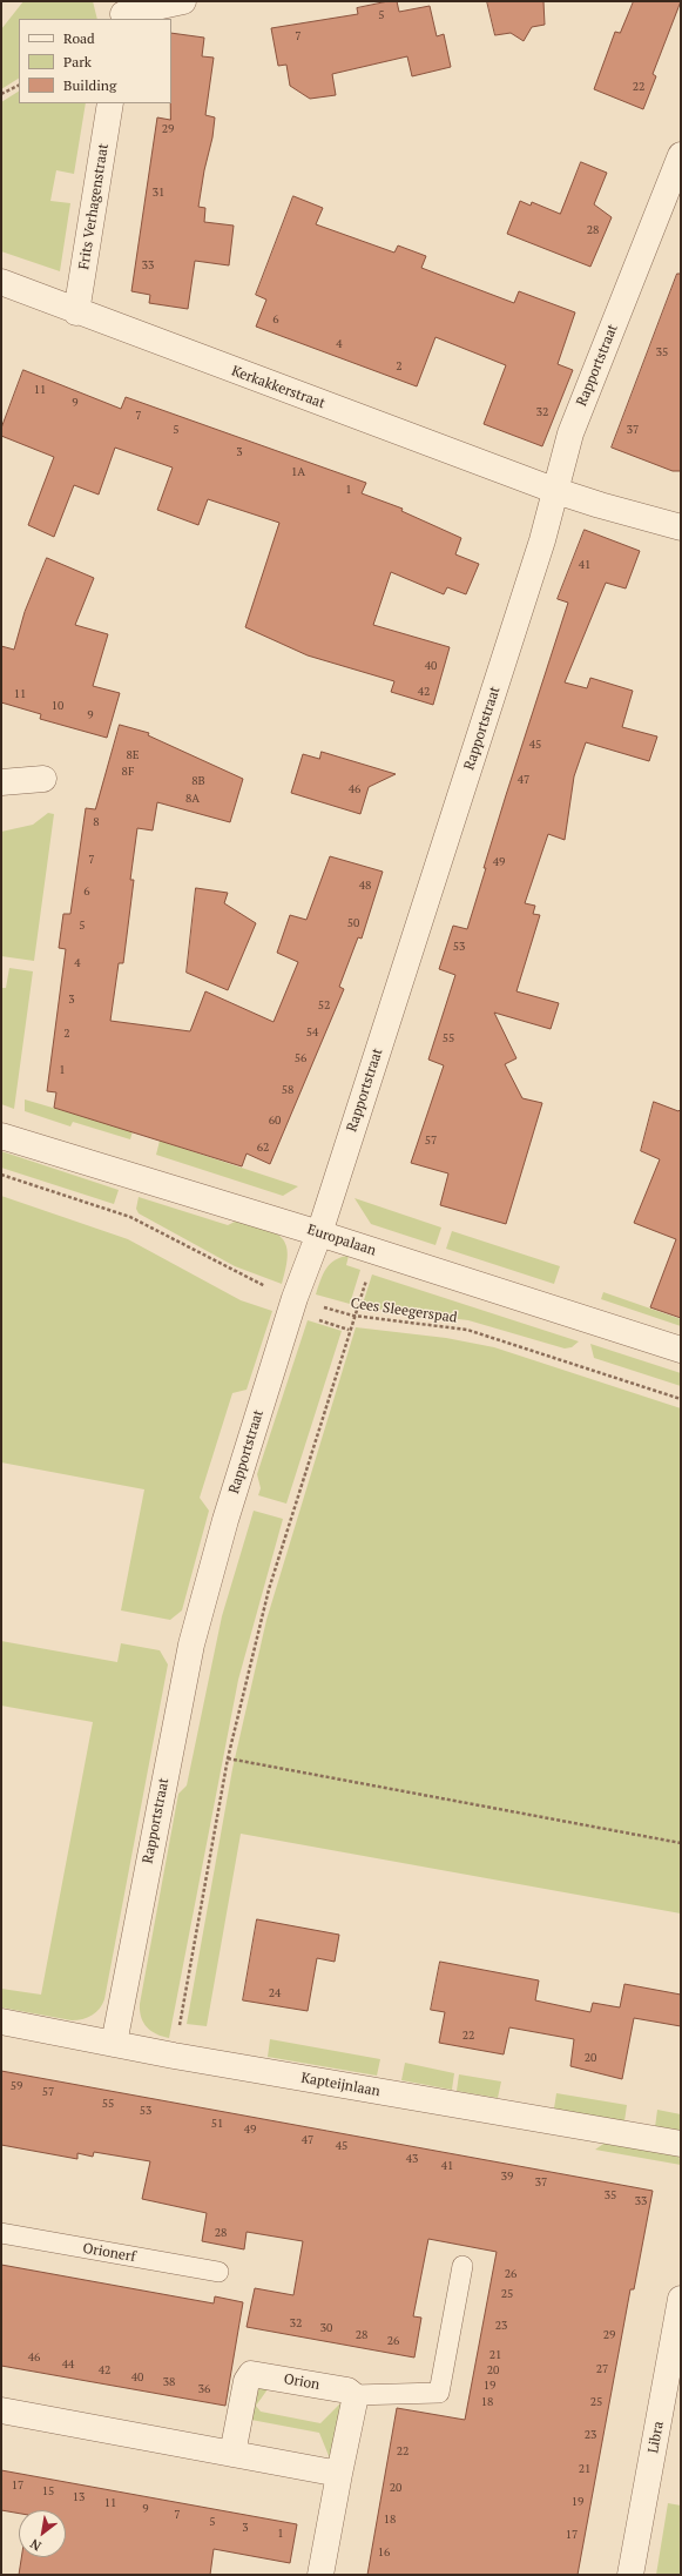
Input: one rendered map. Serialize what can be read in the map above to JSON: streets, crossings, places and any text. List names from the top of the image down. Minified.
{"streets":{"street":["Frits Verhagenstraat","Rapportstraat","Kerkakkerstraat","Europalaan","Kapteijnlaan","Orion","Libra"],"lane":["Orionerf"],"path":["Cees Sleegerspad"]},"crossings":[["Frits Verhagenstraat","Kerkakkerstraat"],["Rapportstraat","Kerkakkerstraat"],["Rapportstraat","Europalaan"],["Rapportstraat","Cees Sleegerspad"],["Rapportstraat","Kapteijnlaan"]],"house_numbers":["5","7","22","29","31","28","33","6","4","35","2","11","9","32","7","5","37","3","1A","1","41","40","42","11","10","9","45","8E","8F","47","8B","46","8A","8","7","49","48","6","50","5","53","4","3","52","54","2","55","56","1","58","60","57","62","24","22","20","59","57","55","53","51","49","47","45","43","41","39","37","35","33","28","26","25","32","23","30","28","29","26","21","46","44","27","42","20","40","38","19","36","18","25","23","22","21","17","20","15","13","19","11","9","7","18","5","3","1","17","16"],"legend":["Road","Park","Building"],"north":"bottom left"}
